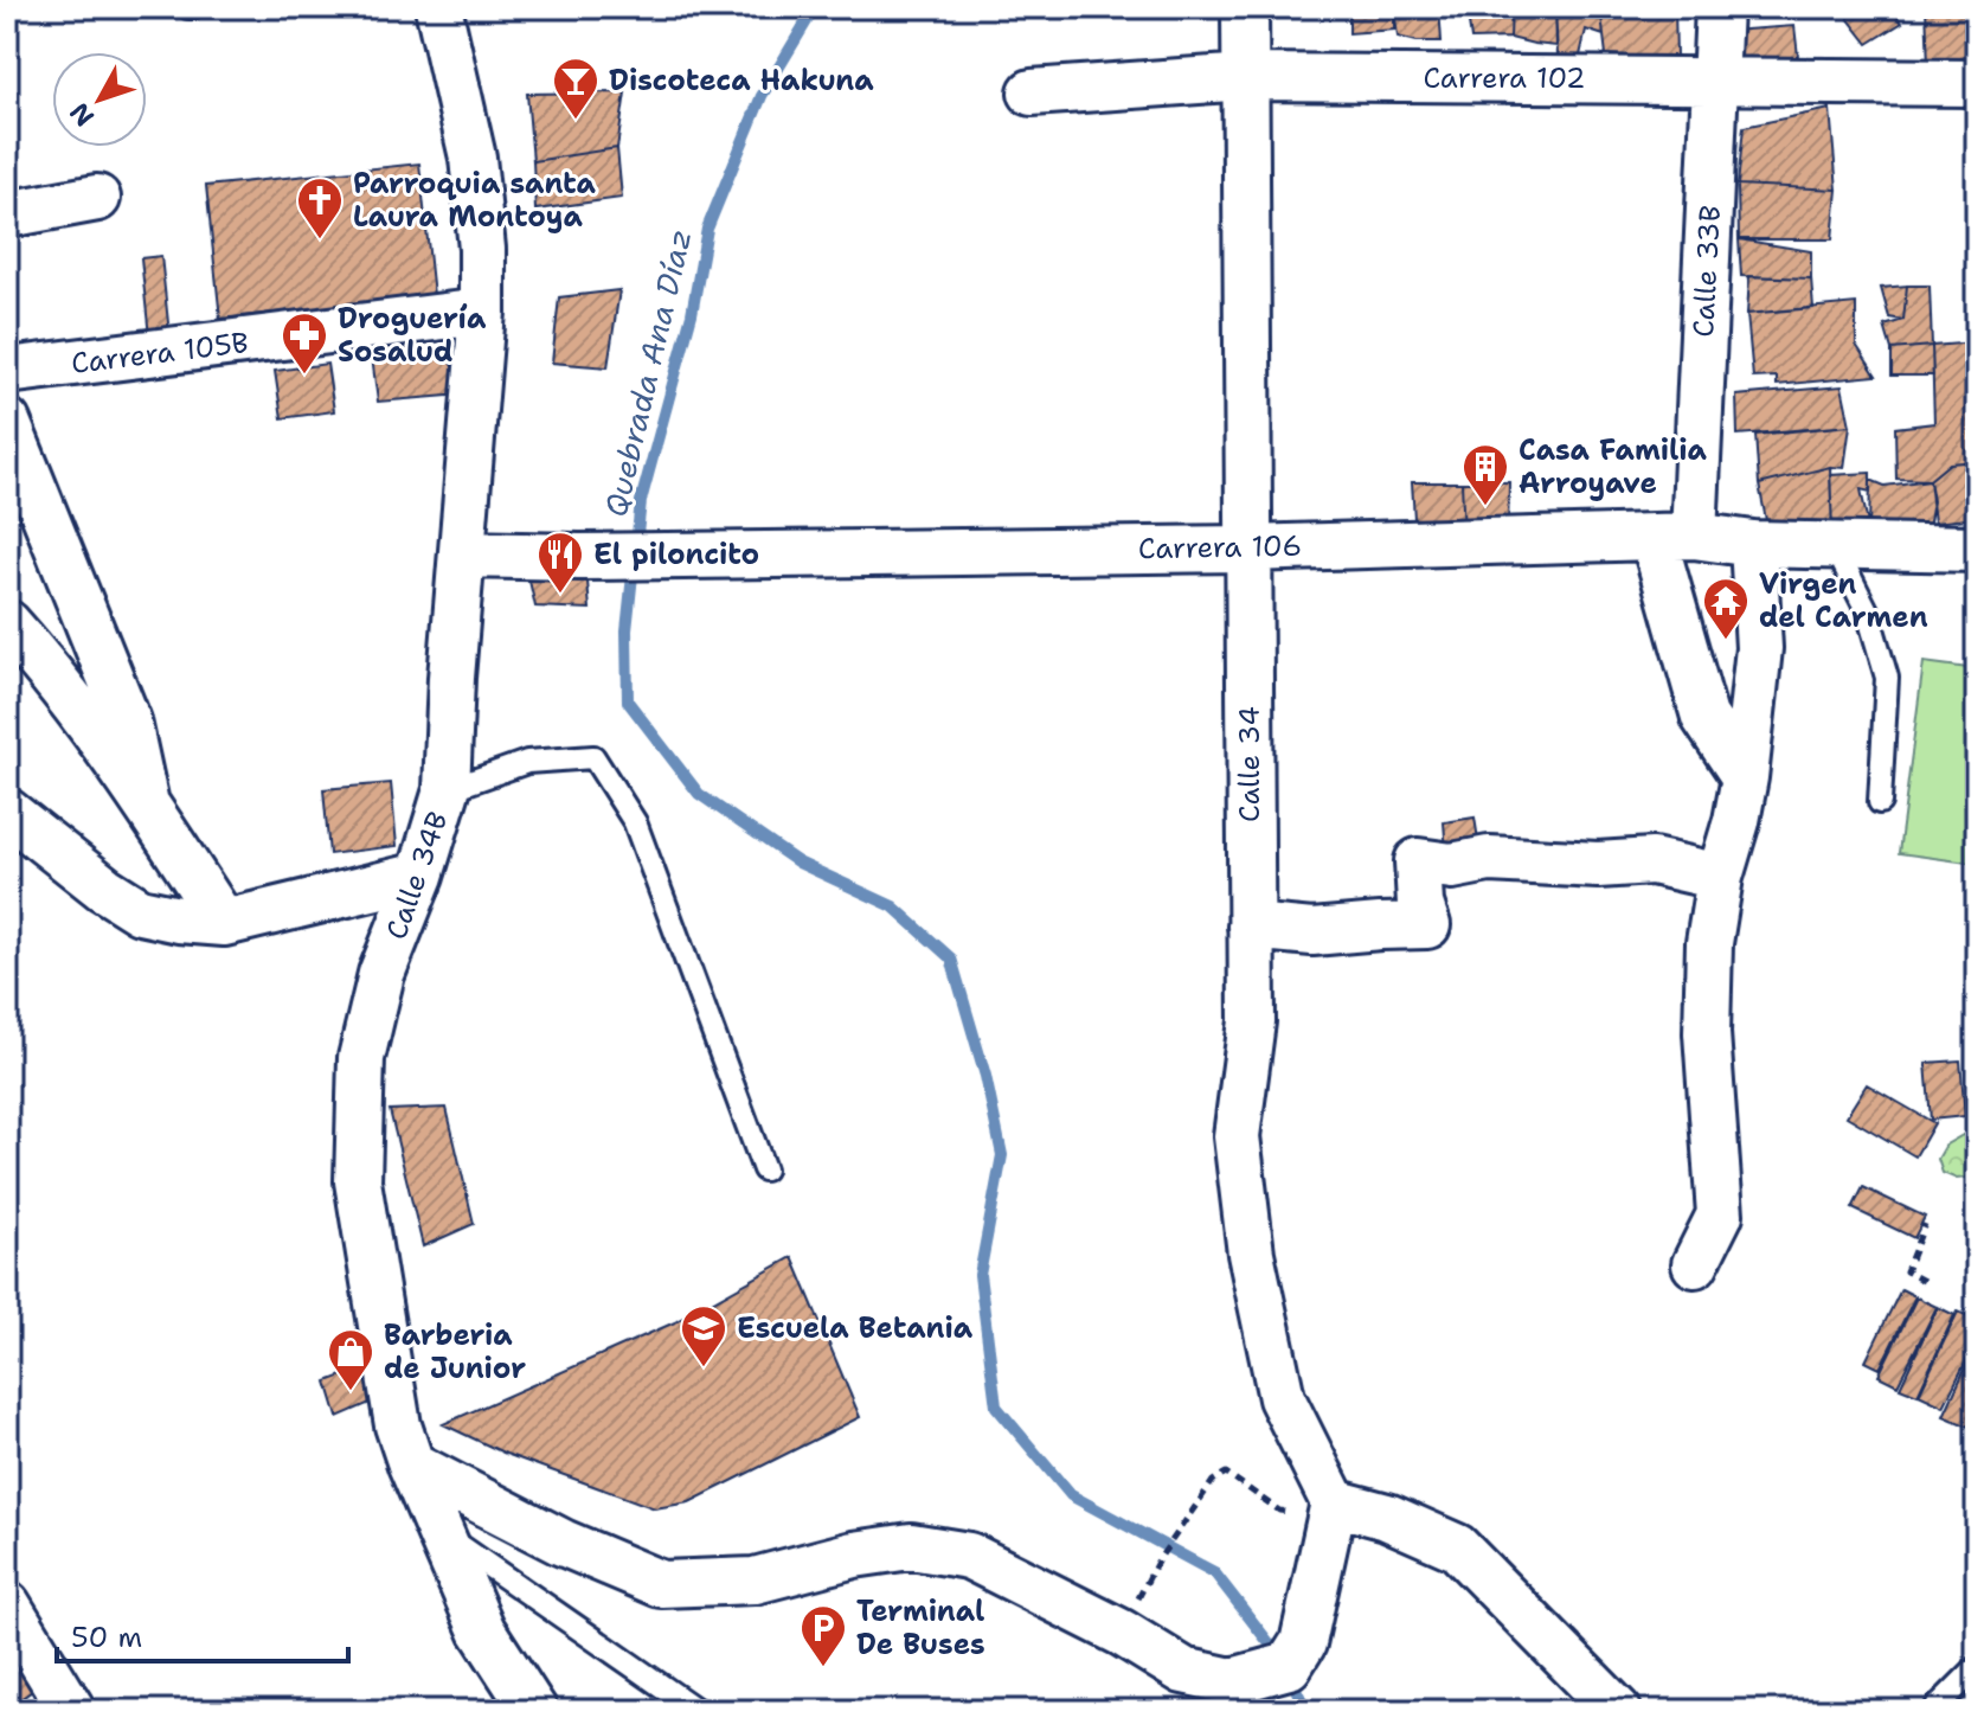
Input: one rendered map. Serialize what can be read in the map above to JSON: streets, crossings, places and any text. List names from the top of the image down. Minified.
{"streets":{"street":["Carrera 102","Calle 33B","Carrera 105B","Carrera 106","Calle 34","Calle 34B"]},"crossings":[["Carrera 102","Calle 33B"],["Carrera 102","Calle 34"],["Calle 33B","Carrera 106"],["Carrera 105B","Calle 34B"],["Carrera 106","Calle 34"],["Carrera 106","Calle 34B"]],"water":["Quebrada Ana Díaz"],"places":{"bar":["Discoteca Hakuna"],"church":["Parroquia santa Laura Montoya"],"pharmacy":["Droguería Sosalud"],"building":["Casa Familia Arroyave"],"restaurant":["El piloncito"],"temple":["Virgen del Carmen"],"school or university":["Escuela Betania"],"shop":["Barberia de Junior"],"parking":["Terminal De Buses"]},"scale_bar":"50 m","north":"bottom left"}
